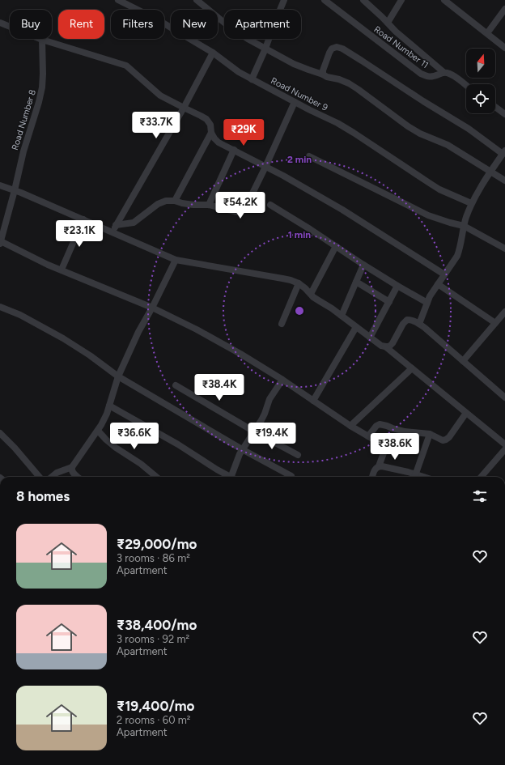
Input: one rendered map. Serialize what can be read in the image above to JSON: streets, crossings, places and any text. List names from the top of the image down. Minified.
{"streets":{"street":["Road Number 11","Road Number 9","Road Number 8"]},"north":"top","page":{"chip":["Buy","Rent","Filters","New","Apartment"],"price":["₹33.7K","₹29K","₹54.2K","₹23.1K","₹38.4K","₹36.6K","₹19.4K","₹38.6K"],"heading":"8 homes","list":[{"name":"₹29,000/mo","note":"3 rooms · 86 m² · Apartment"},{"name":"₹38,400/mo","note":"3 rooms · 92 m² · Apartment"},{"name":"₹19,400/mo","note":"2 rooms · 60 m² · Apartment"}]},"rings":["2 min","1 min"]}
